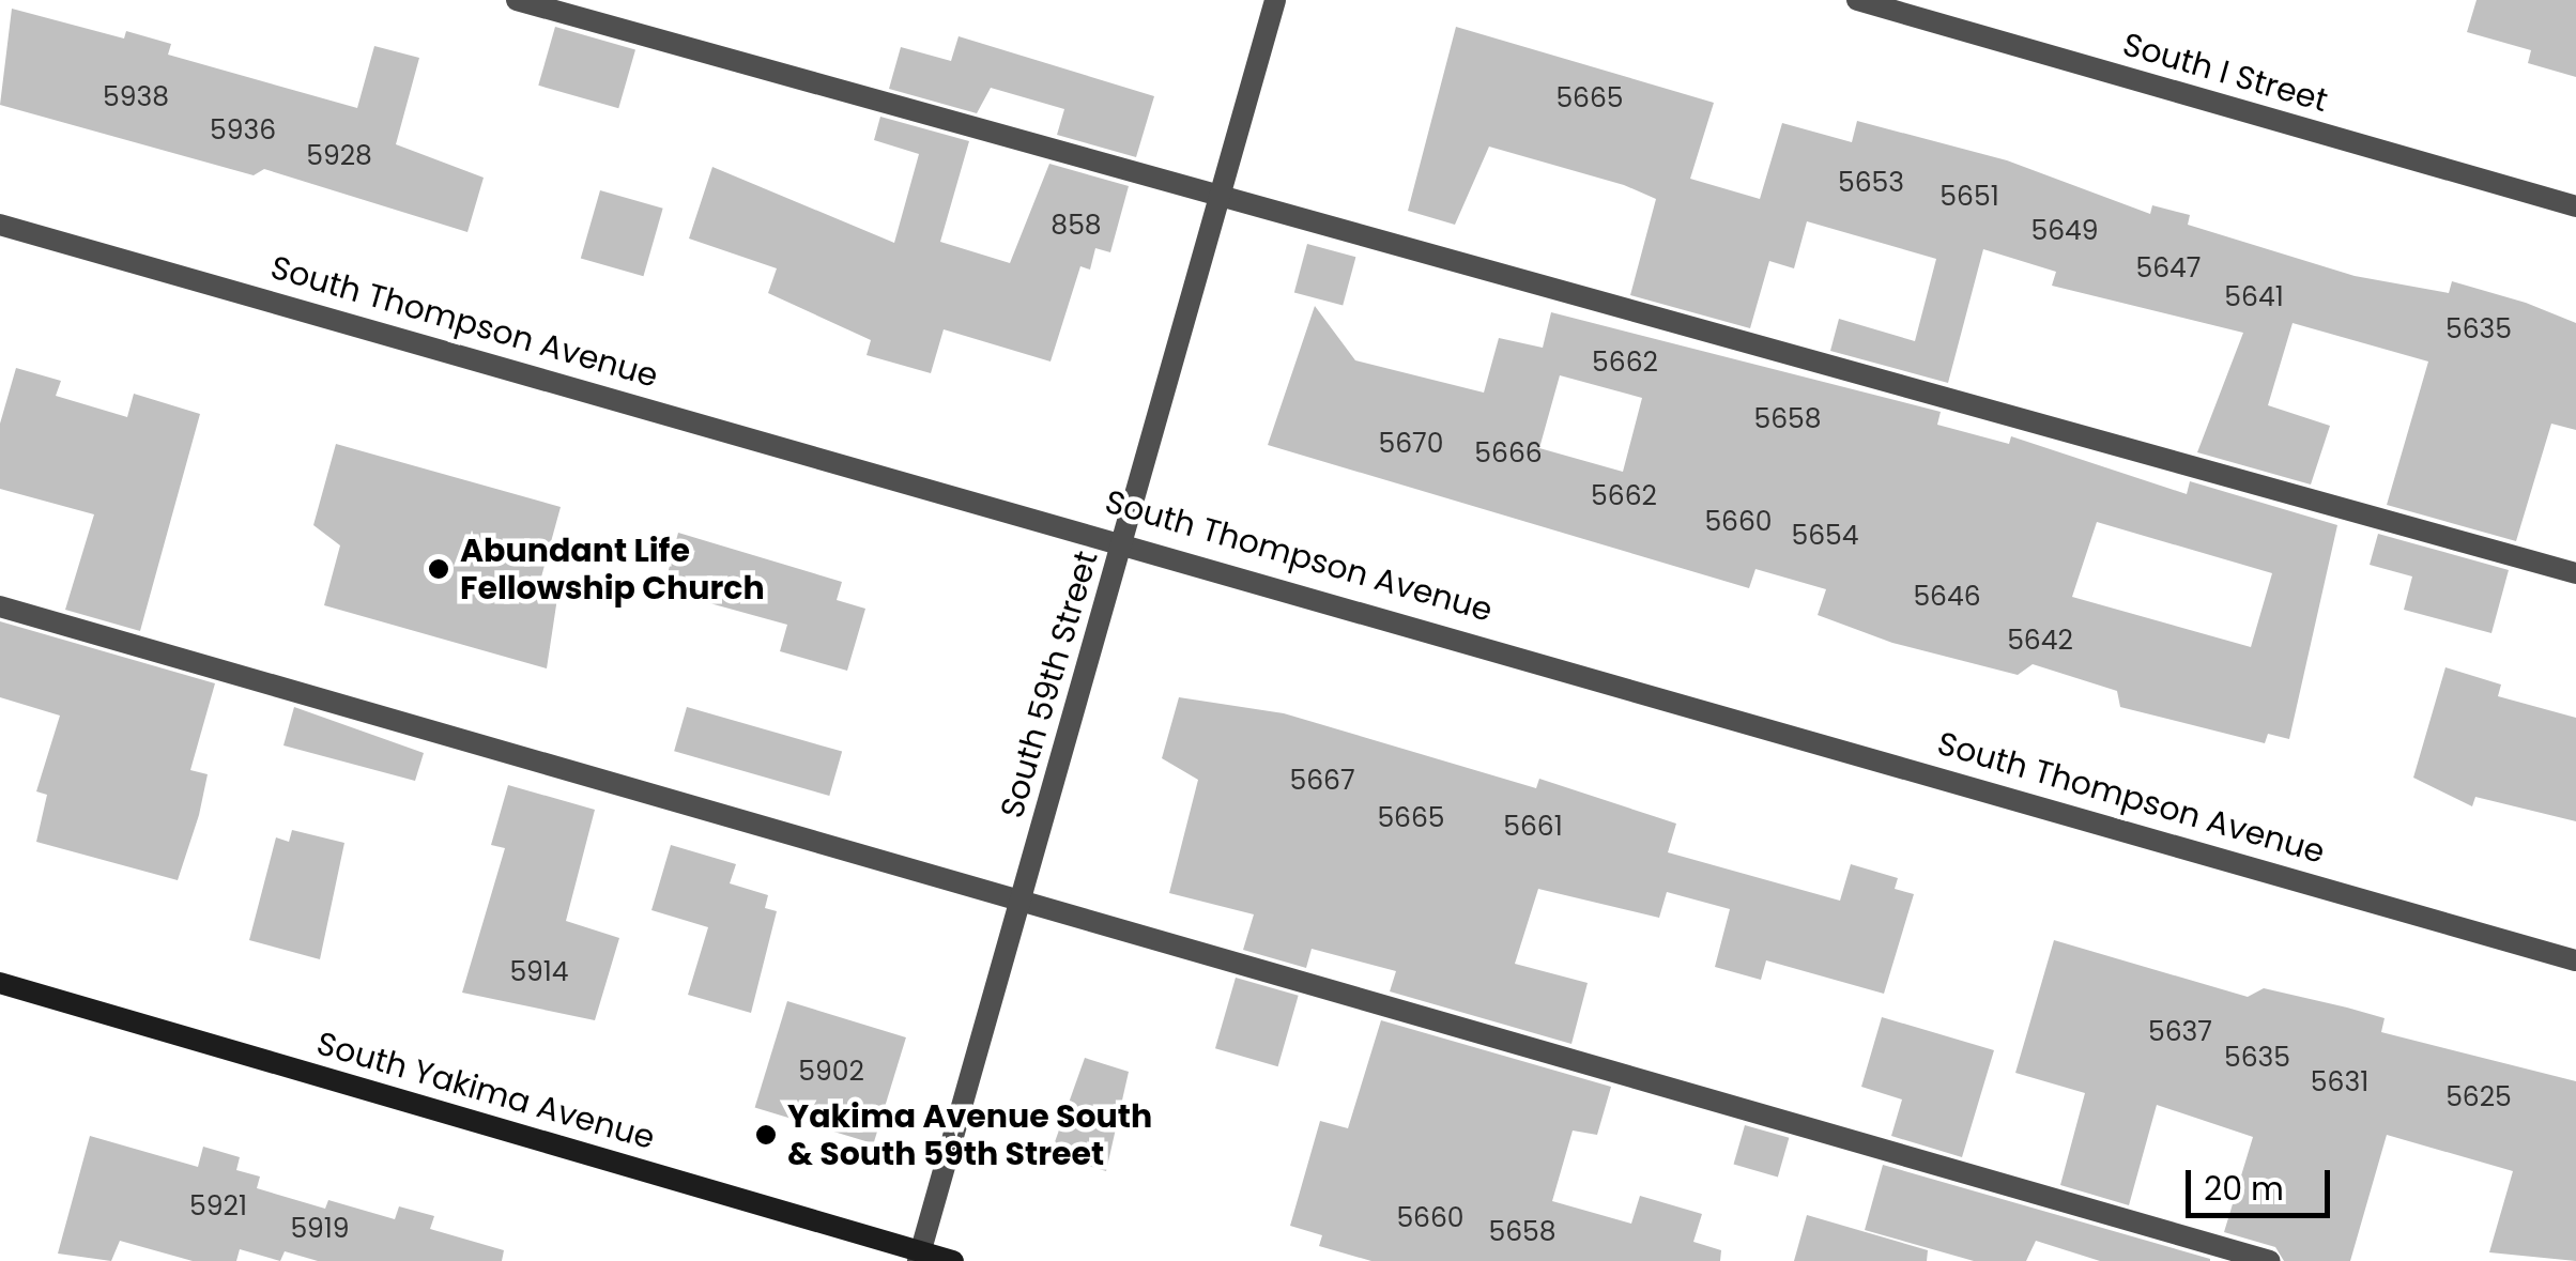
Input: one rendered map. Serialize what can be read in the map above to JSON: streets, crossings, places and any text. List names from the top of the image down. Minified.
{"streets":{"main road":["South Yakima Avenue"],"street":["South I Street","South Thompson Avenue","South 59th Street"]},"crossings":[["South Thompson Avenue","South 59th Street"],["South 59th Street","South Yakima Avenue"]],"places":["Abundant Life Fellowship Church","Yakima Avenue South & South 59th Street"],"house_numbers":["5938","5665","5936","5928","5653","5651","858","5649","5647","5641","5635","5662","5658","5670","5666","5662","5660","5654","5646","5642","5667","5665","5661","5914","5637","5635","5902","5631","5625","5921","5660","5919","5658"],"scale_bar":"20 m"}
